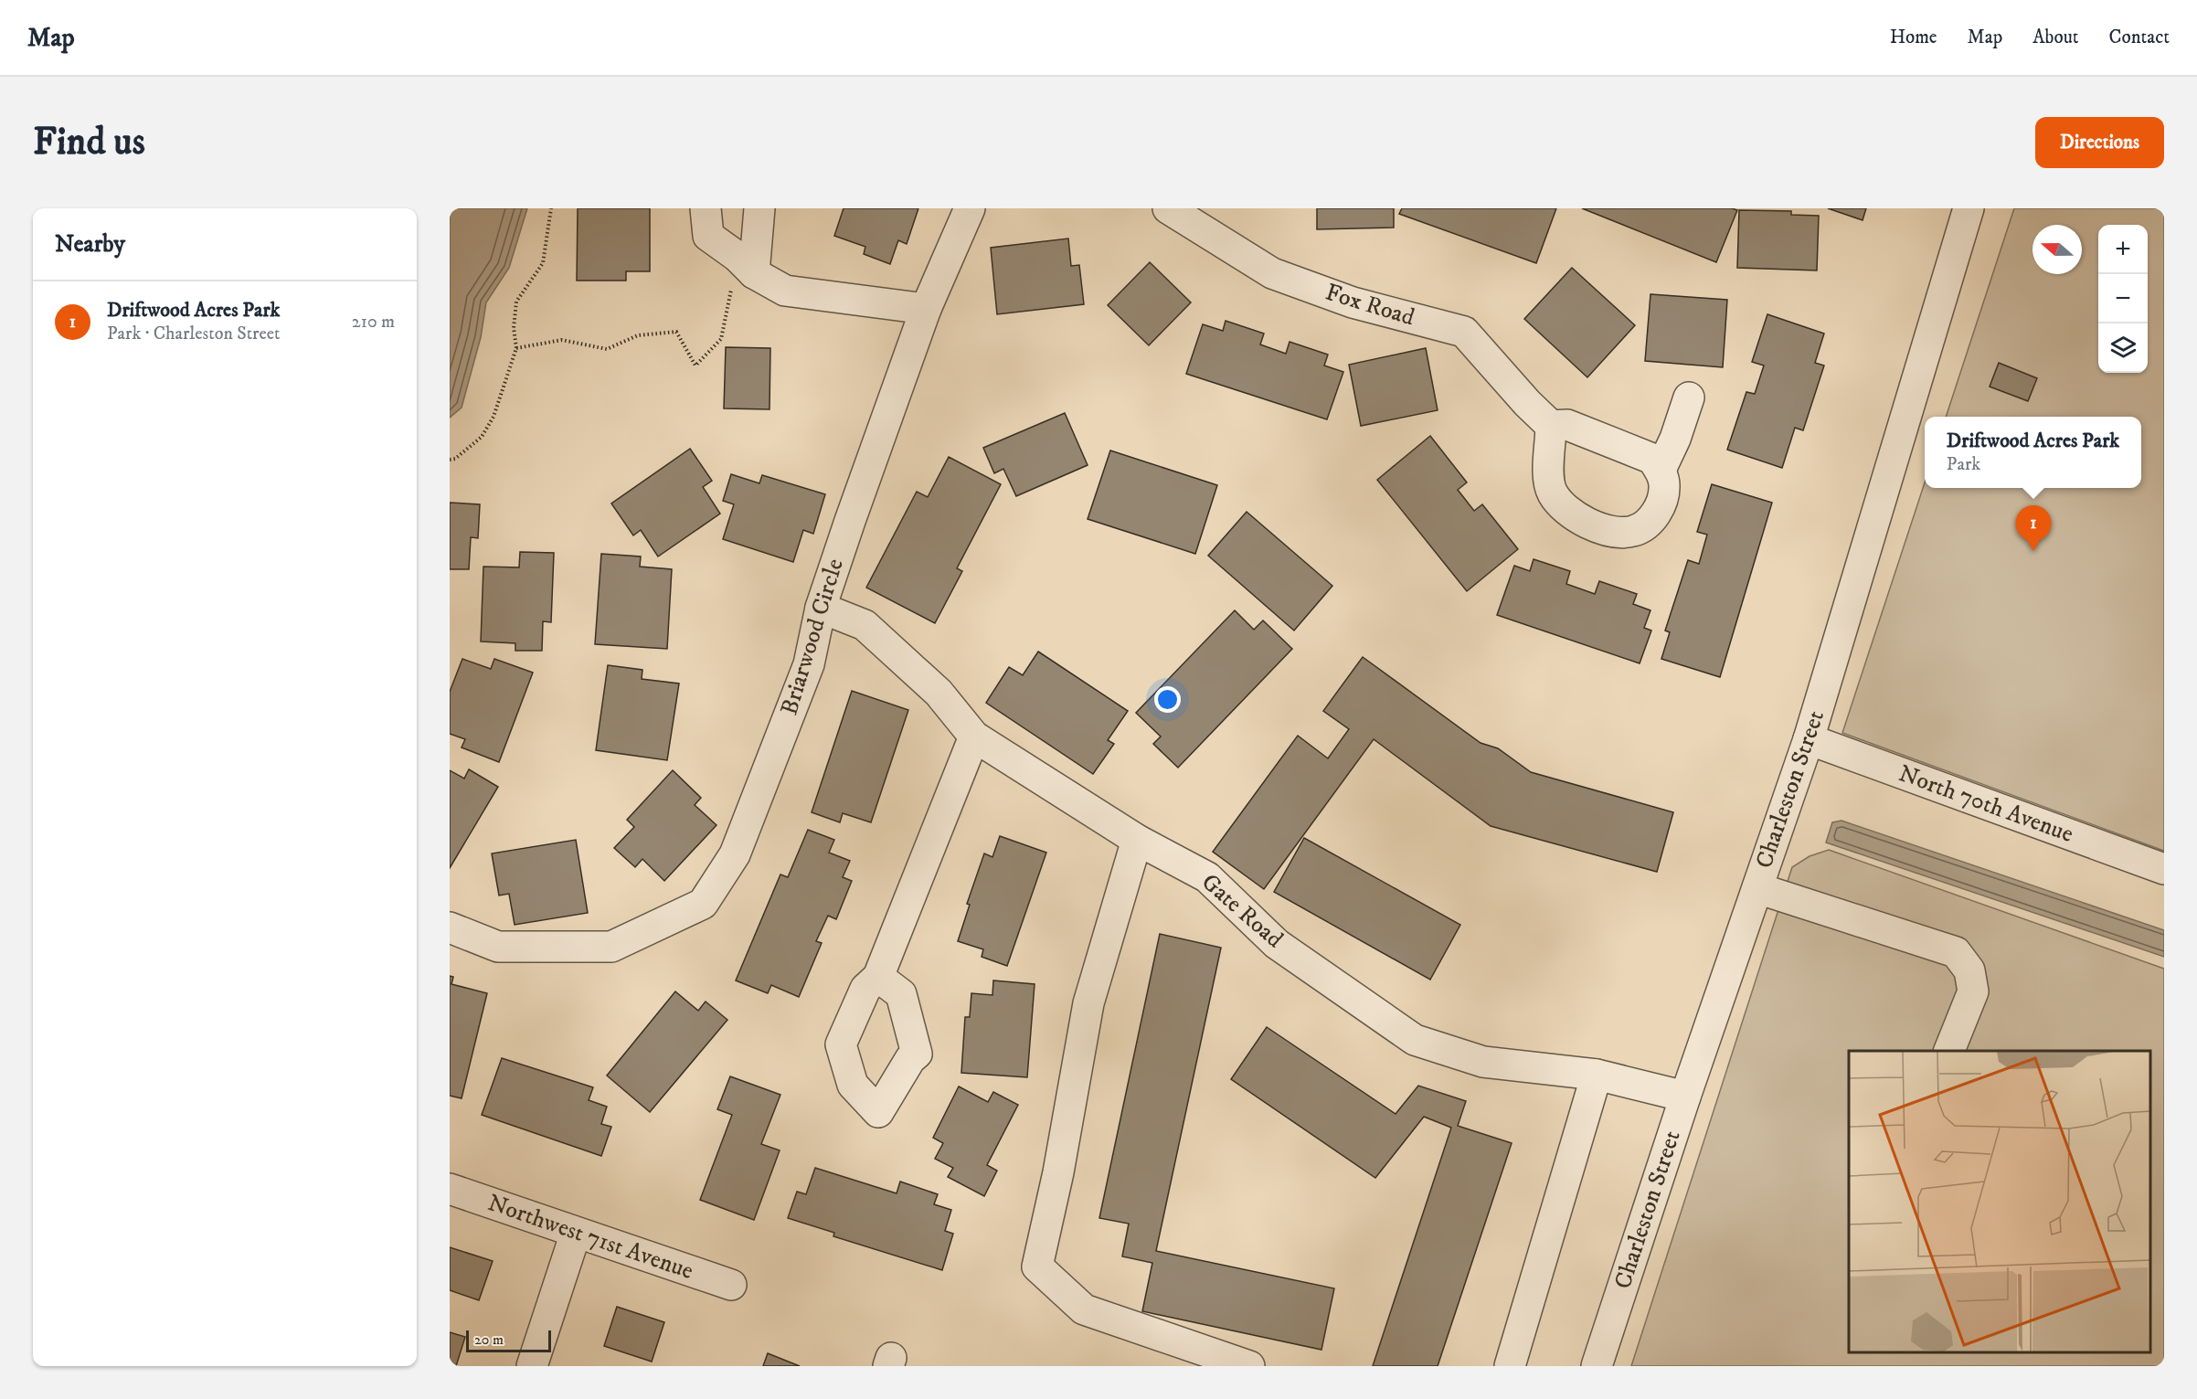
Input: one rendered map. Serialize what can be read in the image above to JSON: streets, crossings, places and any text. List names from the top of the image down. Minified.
{"streets":{"street":["Fox Road","Briarwood Circle","Charleston Street","North 70th Avenue","Gate Road","Northwest 71st Avenue"]},"crossings":[["Briarwood Circle","Gate Road"],["Charleston Street","North 70th Avenue"],["Charleston Street","Gate Road"]],"scale_bar":"20 m","north":"left","page":{"header":"Map","nav":["Home","Map","About","Contact"],"buttons":"Directions","title":"Find us","heading":"Nearby","map_buttons":["+","−"],"list":[{"mark":"1","name":"Driftwood Acres Park","note":"Park · Charleston Street","value":"210 m"}],"popup":["Driftwood Acres Park","Park"],"pins":"1","scale":"20 m"}}
